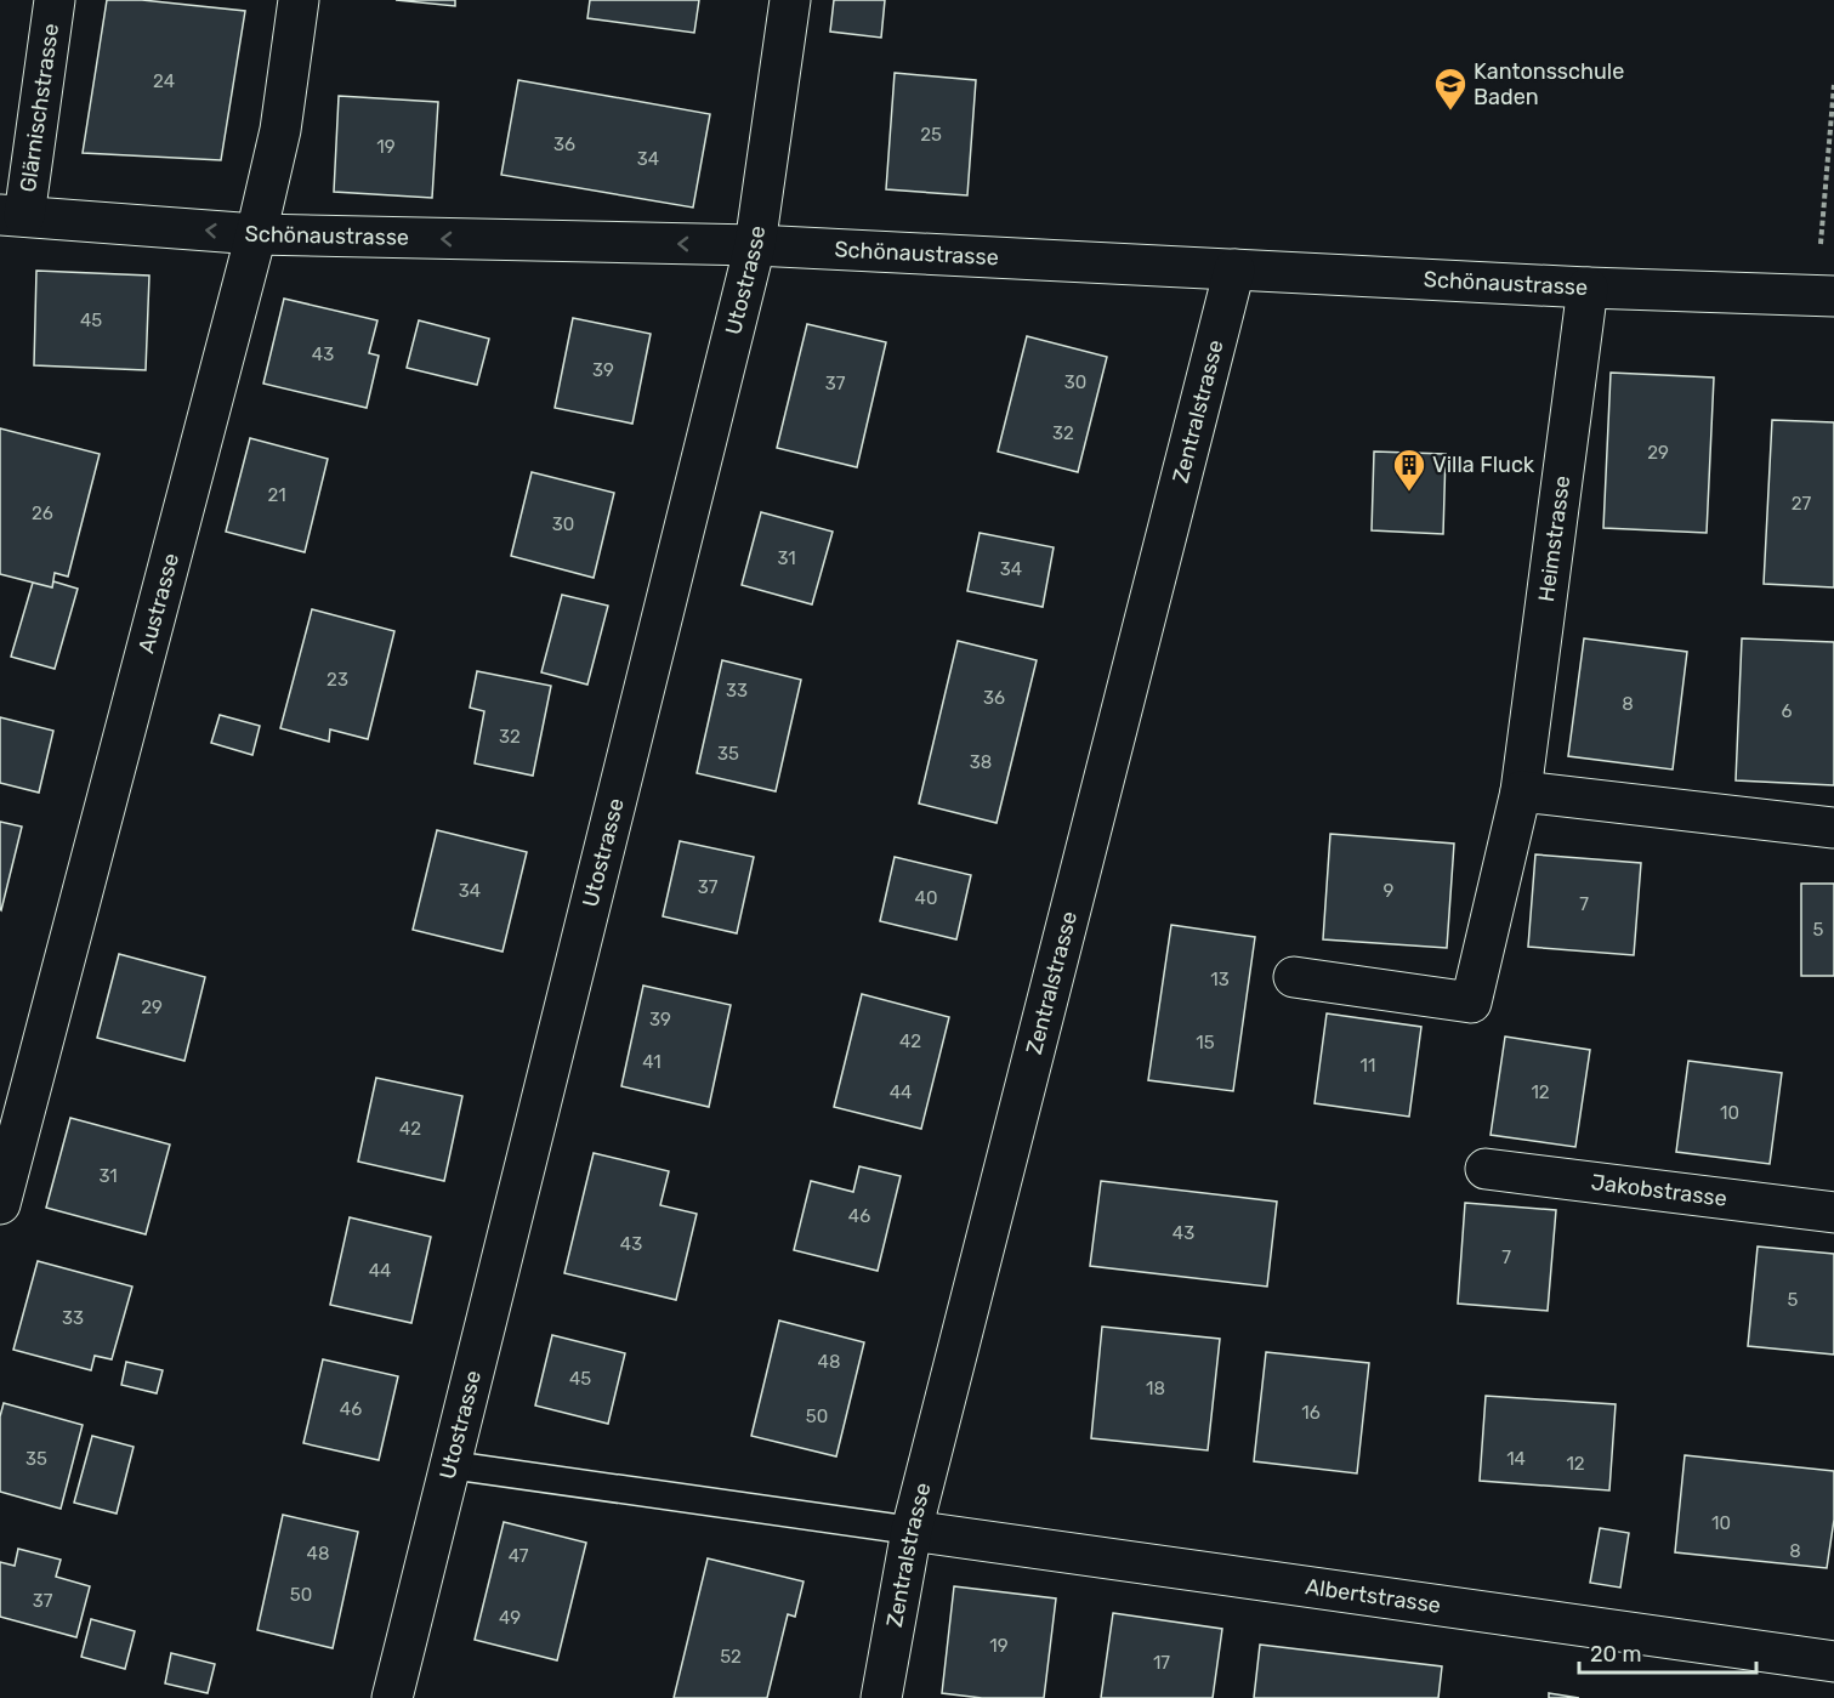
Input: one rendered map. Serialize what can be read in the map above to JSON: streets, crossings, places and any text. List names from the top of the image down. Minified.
{"streets":{"street":["Glärnischstrasse","Schönaustrasse","Utostrasse","Zentralstrasse","Heimstrasse","Austrasse","Jakobstrasse","Albertstrasse"]},"crossings":[["Glärnischstrasse","Schönaustrasse"],["Schönaustrasse","Utostrasse"],["Schönaustrasse","Zentralstrasse"],["Schönaustrasse","Heimstrasse"],["Schönaustrasse","Austrasse"],["Zentralstrasse","Albertstrasse"]],"one_way":["Schönaustrasse"],"places":{"school or university":["Kantonsschule Baden"],"building":["Villa Fluck"]},"house_numbers":["24","25","36","19","34","45","43","39","30","37","32","29","21","27","26","30","31","34","23","33","36","8","6","32","35","38","37","34","9","40","7","5","13","29","39","42","15","41","11","44","12","10","42","31","46","43","43","7","44","5","33","48","45","18","46","16","50","35","14","12","10","8","48","47","50","37","49","19","52","17"],"scale_bar":"20 m"}
